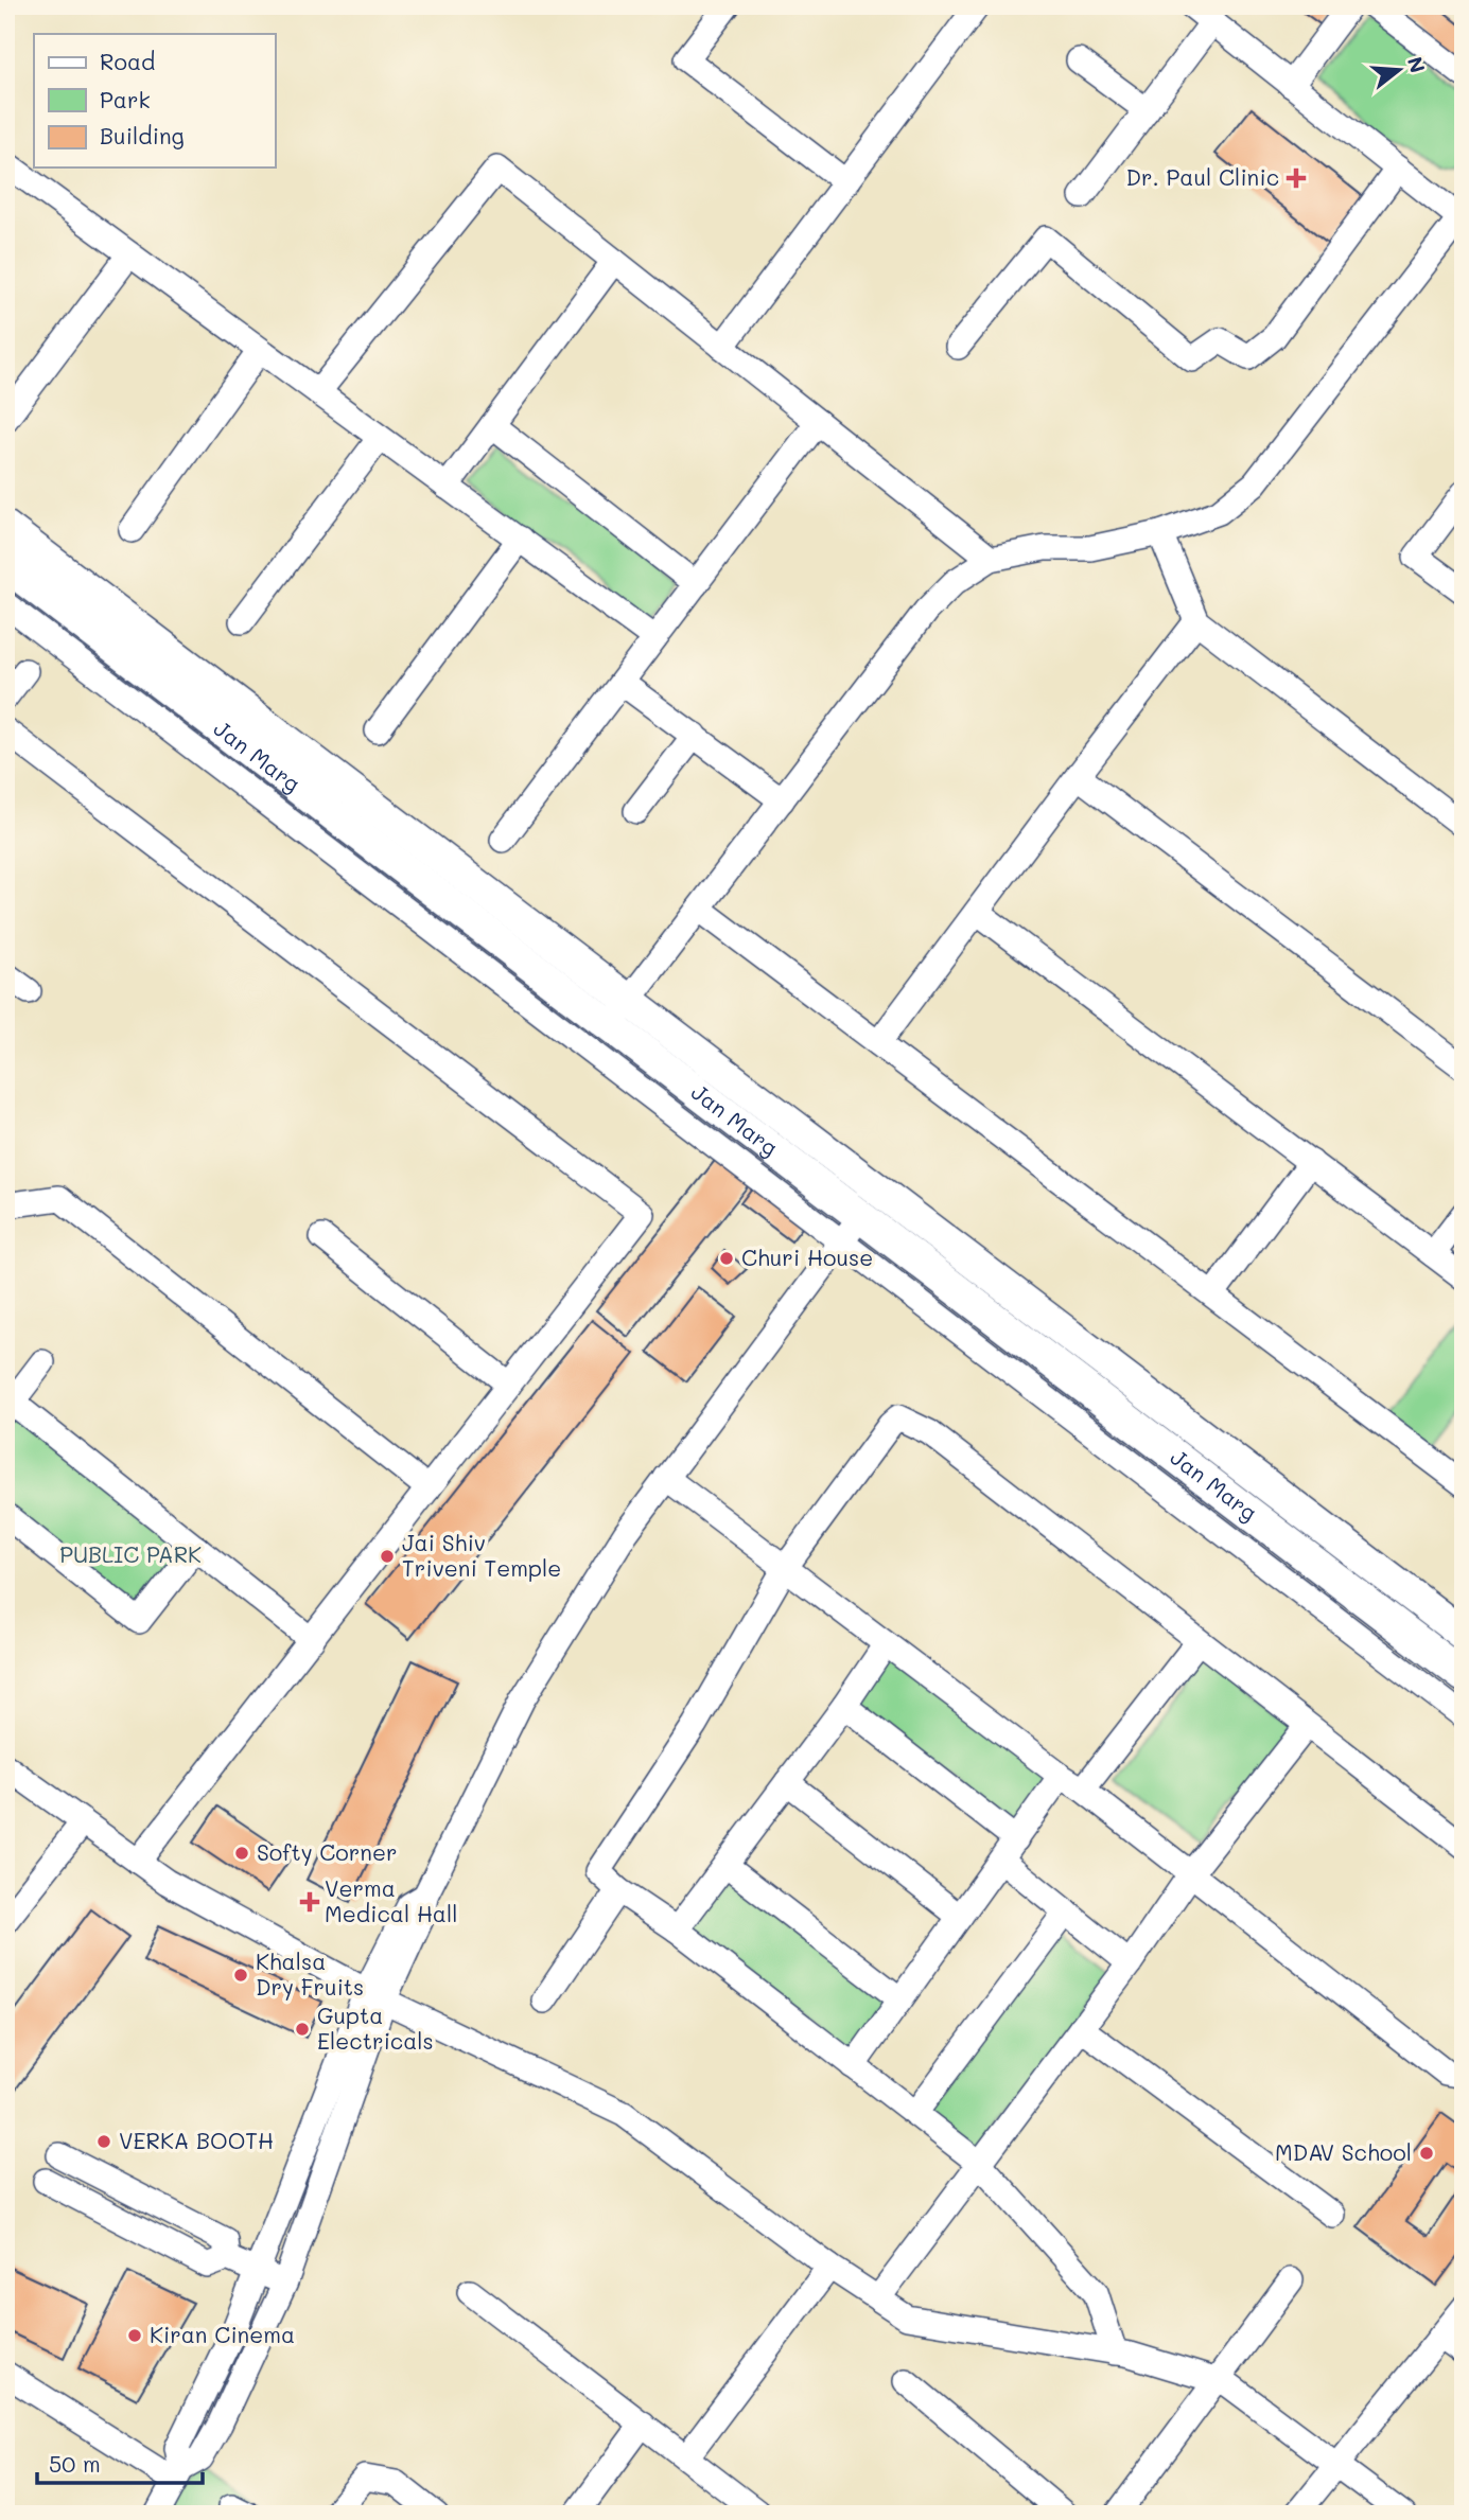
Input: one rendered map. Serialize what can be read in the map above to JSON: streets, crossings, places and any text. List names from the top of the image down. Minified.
{"streets":{"main road":["Jan Marg"]},"parks":["PUBLIC PARK"],"places":{"health":["Dr. Paul Clinic","Verma Medical Hall"],"other":["Churi House","Jai Shiv Triveni Temple","Softy Corner","Khalsa Dry Fruits","Gupta Electricals","VERKA BOOTH","MDAV School","Kiran Cinema"]},"legend":["Road","Park","Building"],"scale_bar":"50 m","north":"right"}
